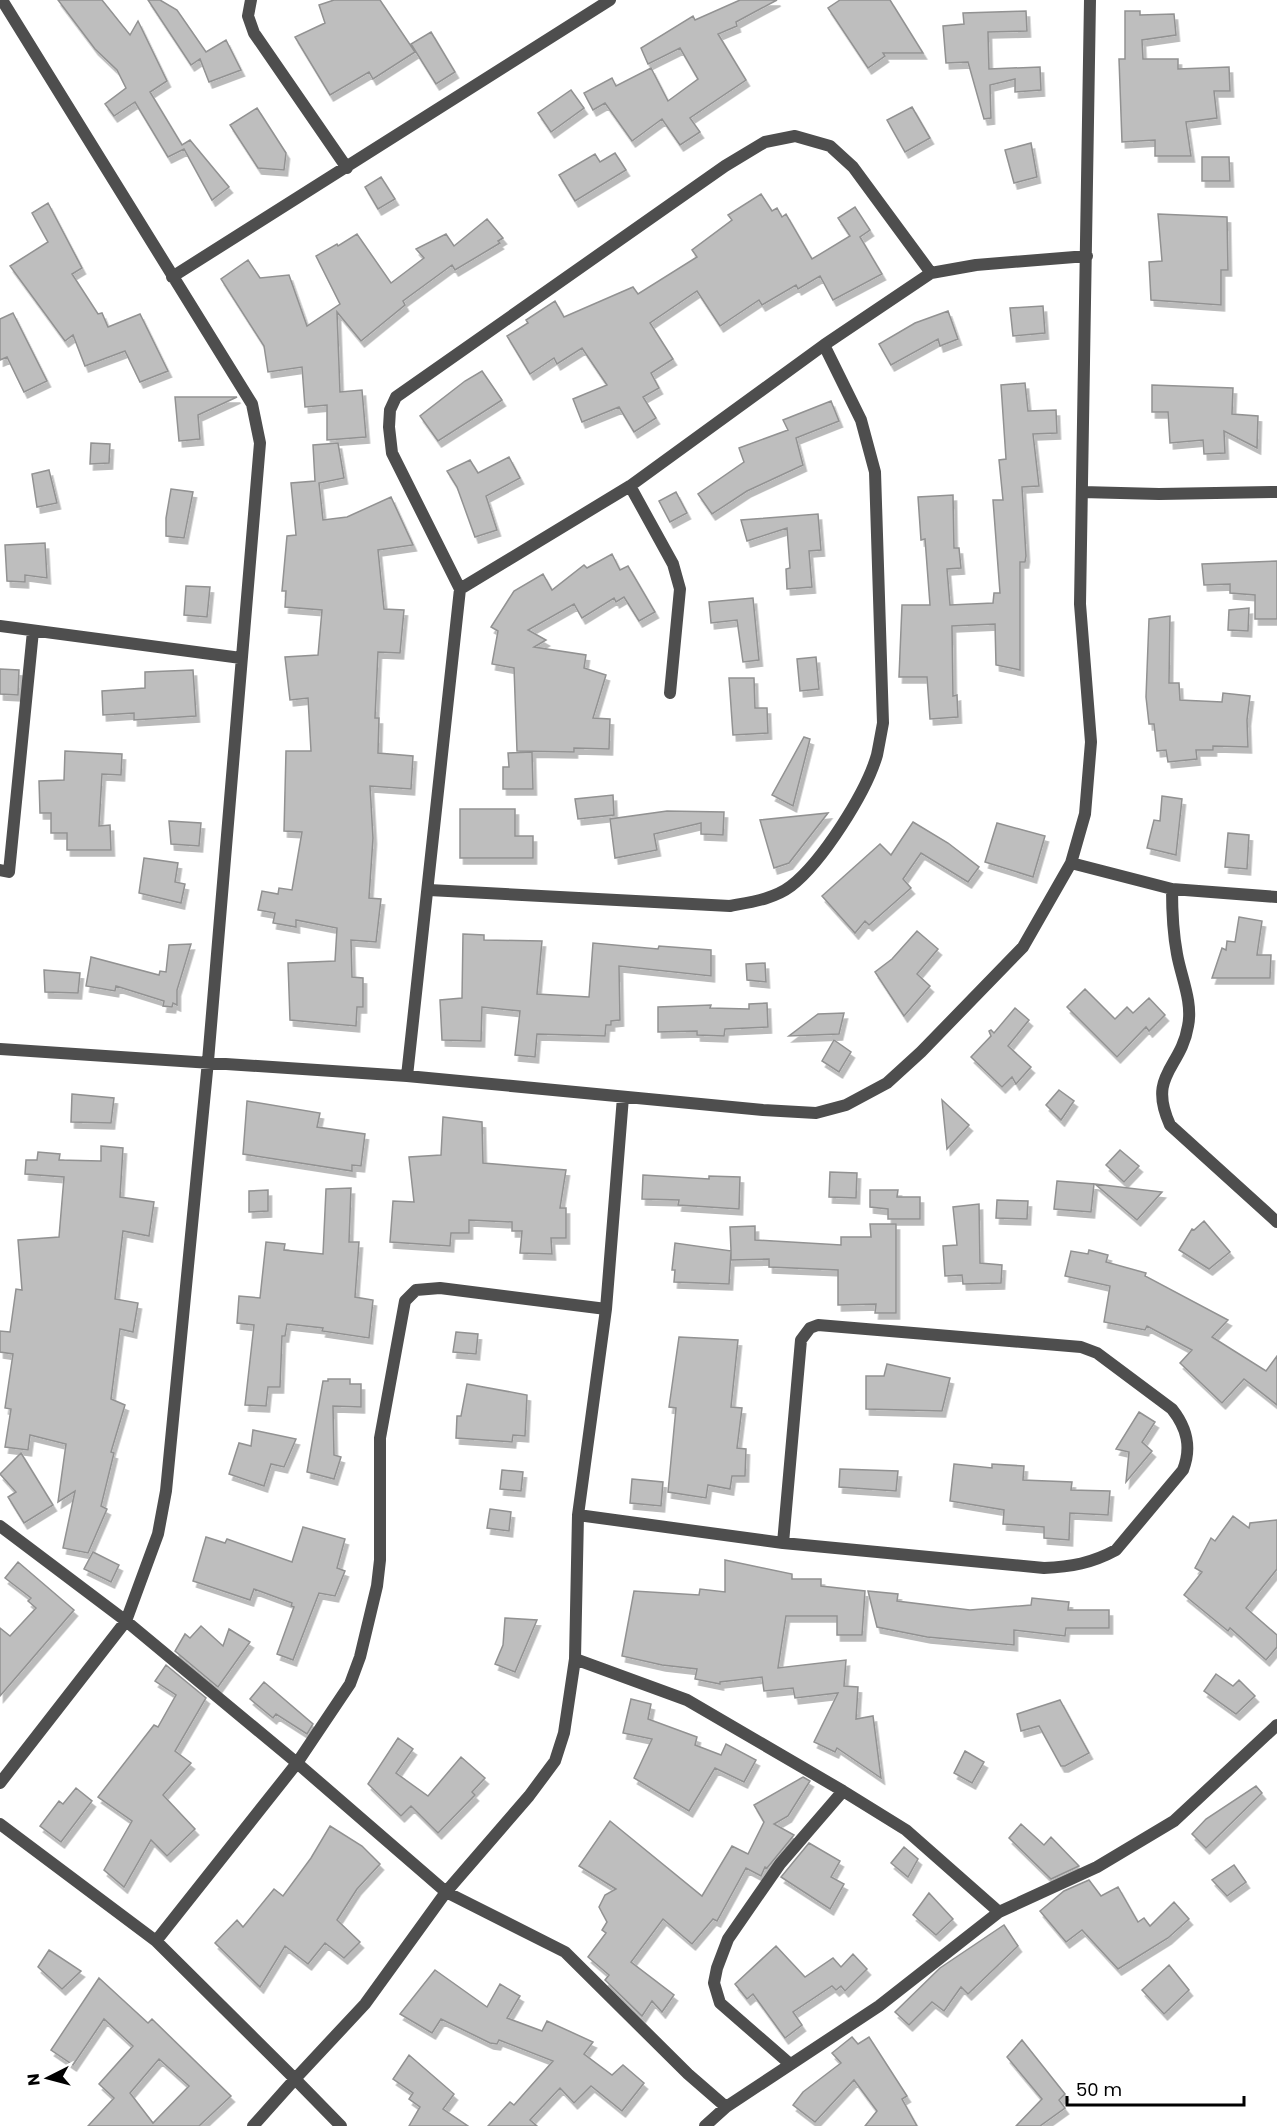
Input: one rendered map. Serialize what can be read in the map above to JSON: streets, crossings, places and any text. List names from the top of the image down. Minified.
{"scale_bar":"50 m","north":"left"}
